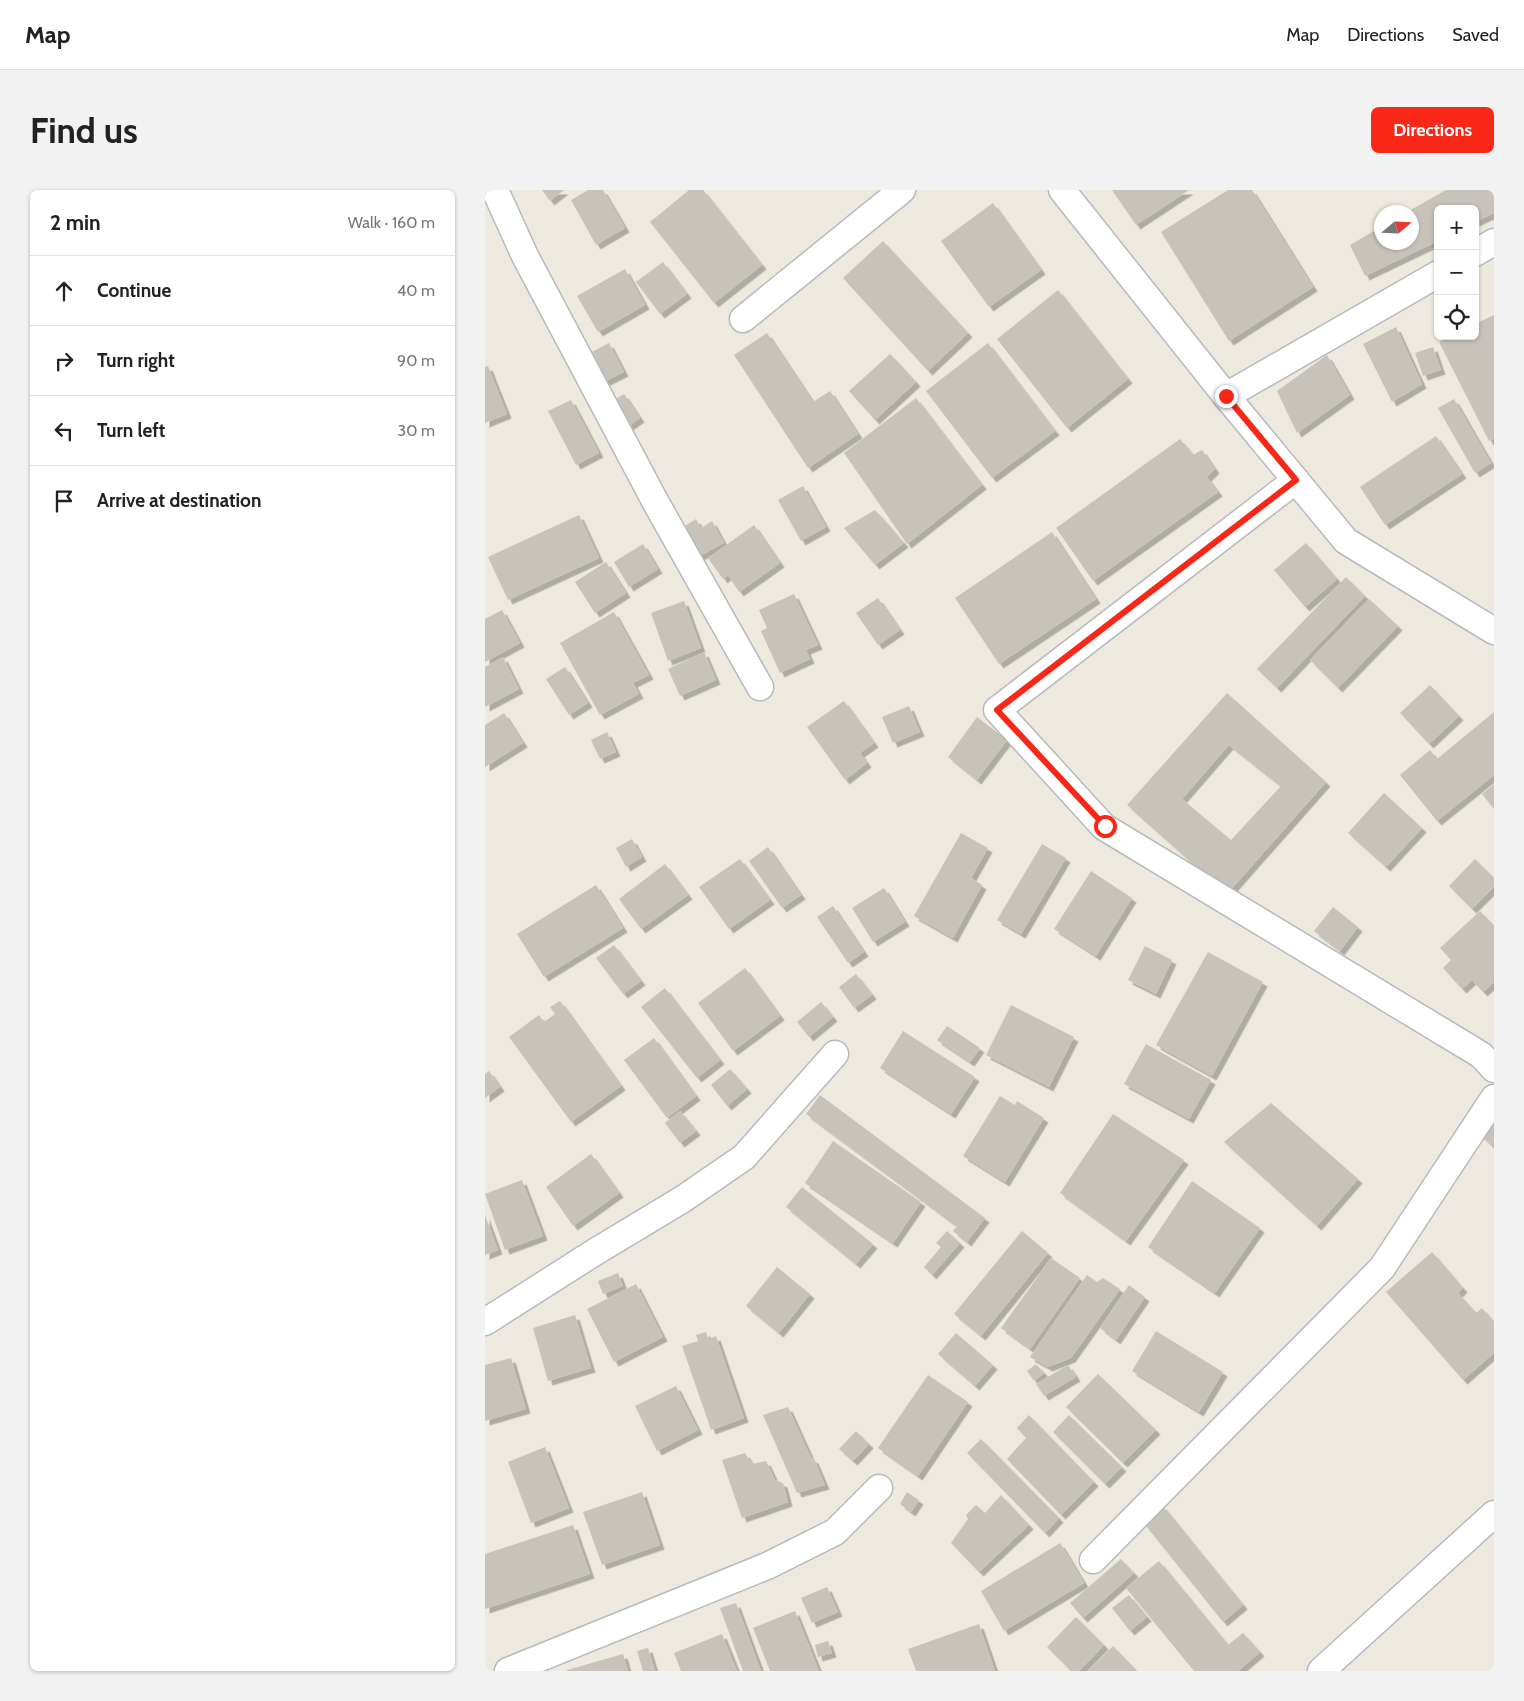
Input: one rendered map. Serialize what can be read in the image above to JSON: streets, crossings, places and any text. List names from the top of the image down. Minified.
{"north":"right","page":{"header":"Map","nav":["Map","Directions","Saved"],"buttons":"Directions","title":"Find us","heading":["2 min","Walk · 160 m"],"map_buttons":["+","−"],"list":[["Continue","40 m"],["Turn right","90 m"],["Turn left","30 m"],"Arrive at destination"]}}
